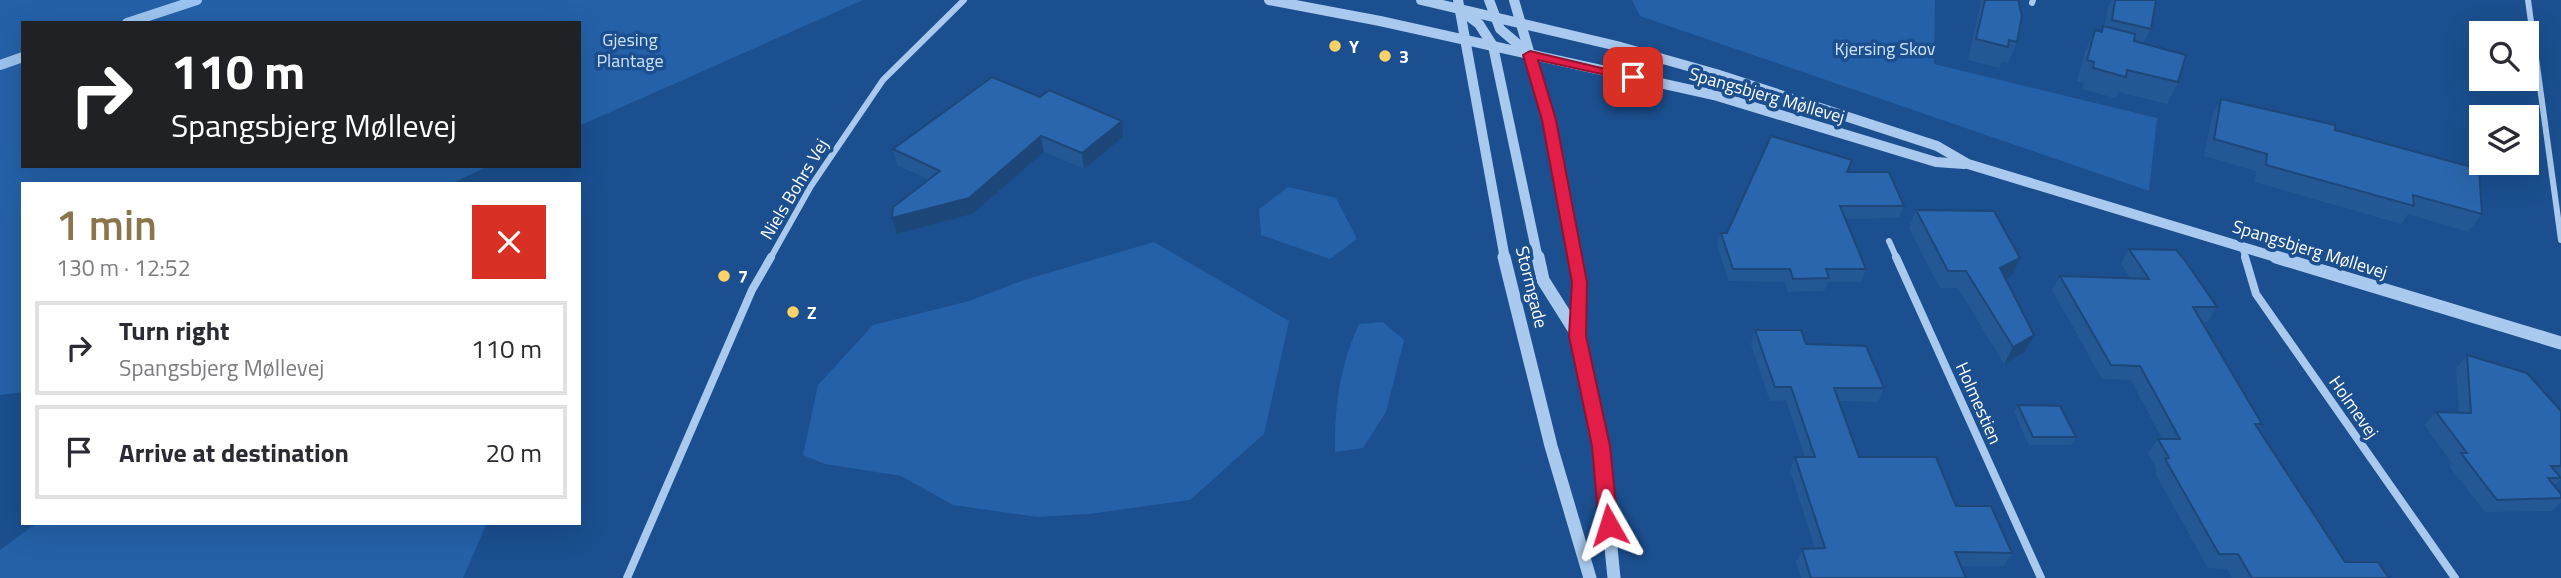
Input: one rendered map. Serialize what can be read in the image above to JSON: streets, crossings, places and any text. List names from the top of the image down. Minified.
{"streets":{"street":["Spangsbjerg Møllevej","Niels Bohrs Vej","Stormgade","Holmestien","Holmevej"]},"crossings":[["Spangsbjerg Møllevej","Stormgade"],["Spangsbjerg Møllevej","Holmevej"]],"parks":["Gjesing Plantage","Kjersing Skov"],"places":["Y","3","7","Z"],"page":{"turn":["110 m","Spangsbjerg Møllevej"],"heading":["1 min","130 m · 12:52"],"list":[{"name":"Turn right","note":"Spangsbjerg Møllevej","value":"110 m"},{"name":"Arrive at destination","value":"20 m"}]}}
